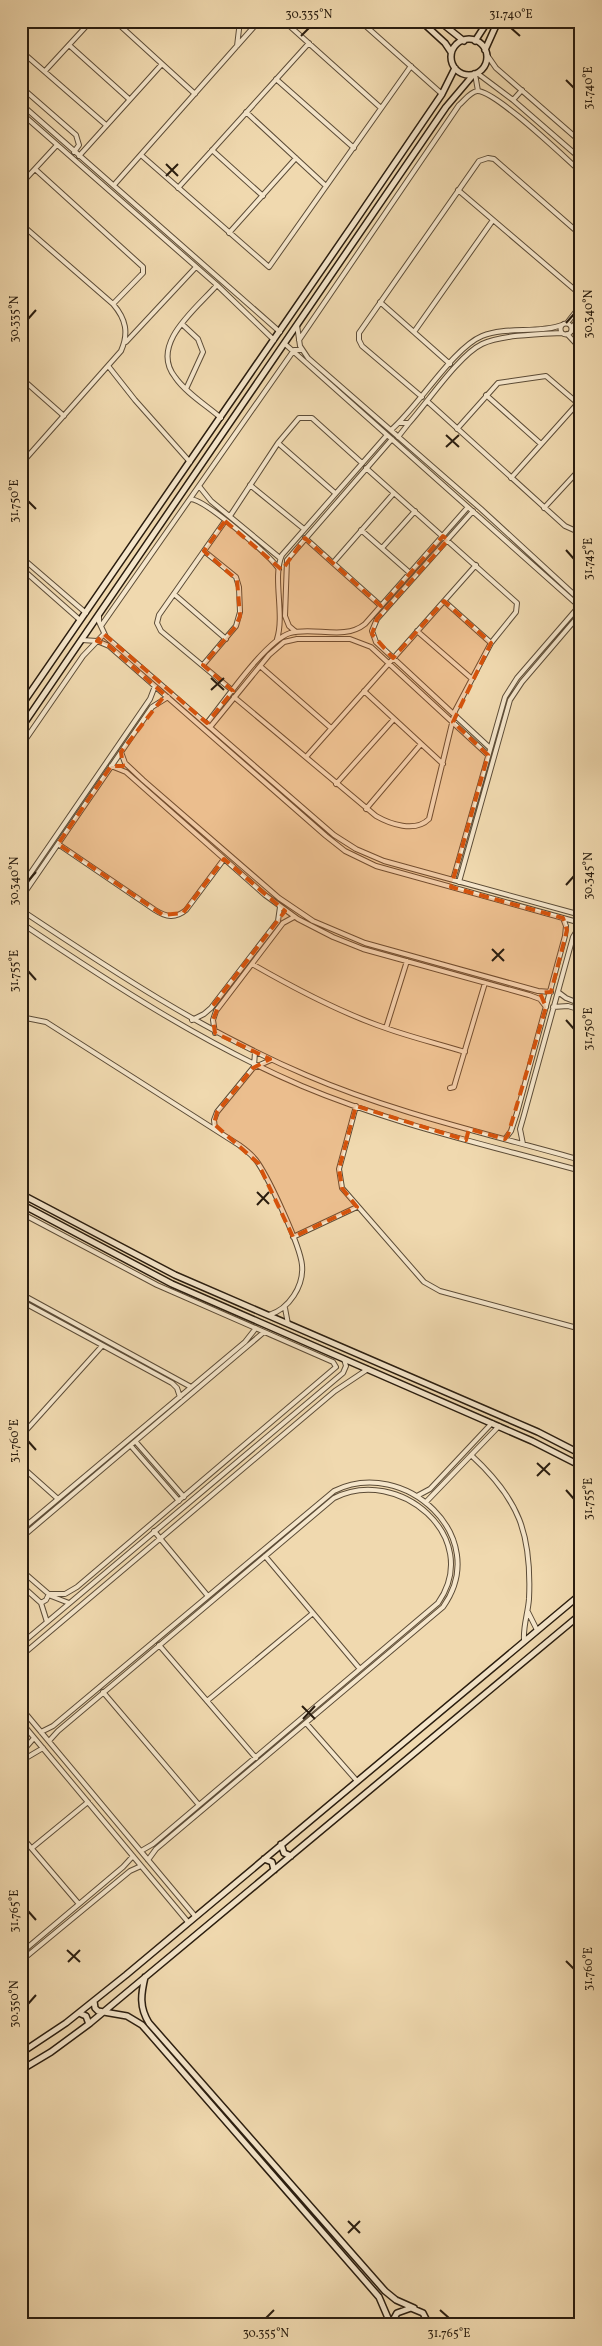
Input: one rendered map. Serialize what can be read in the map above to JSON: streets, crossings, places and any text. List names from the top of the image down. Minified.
{"coordinates":["30.335°N","31.740°E","30.340°N","31.750°E","31.745°E","30.345°N","31.755°E","31.760°E","31.765°E","30.350°N","30.355°N"]}
